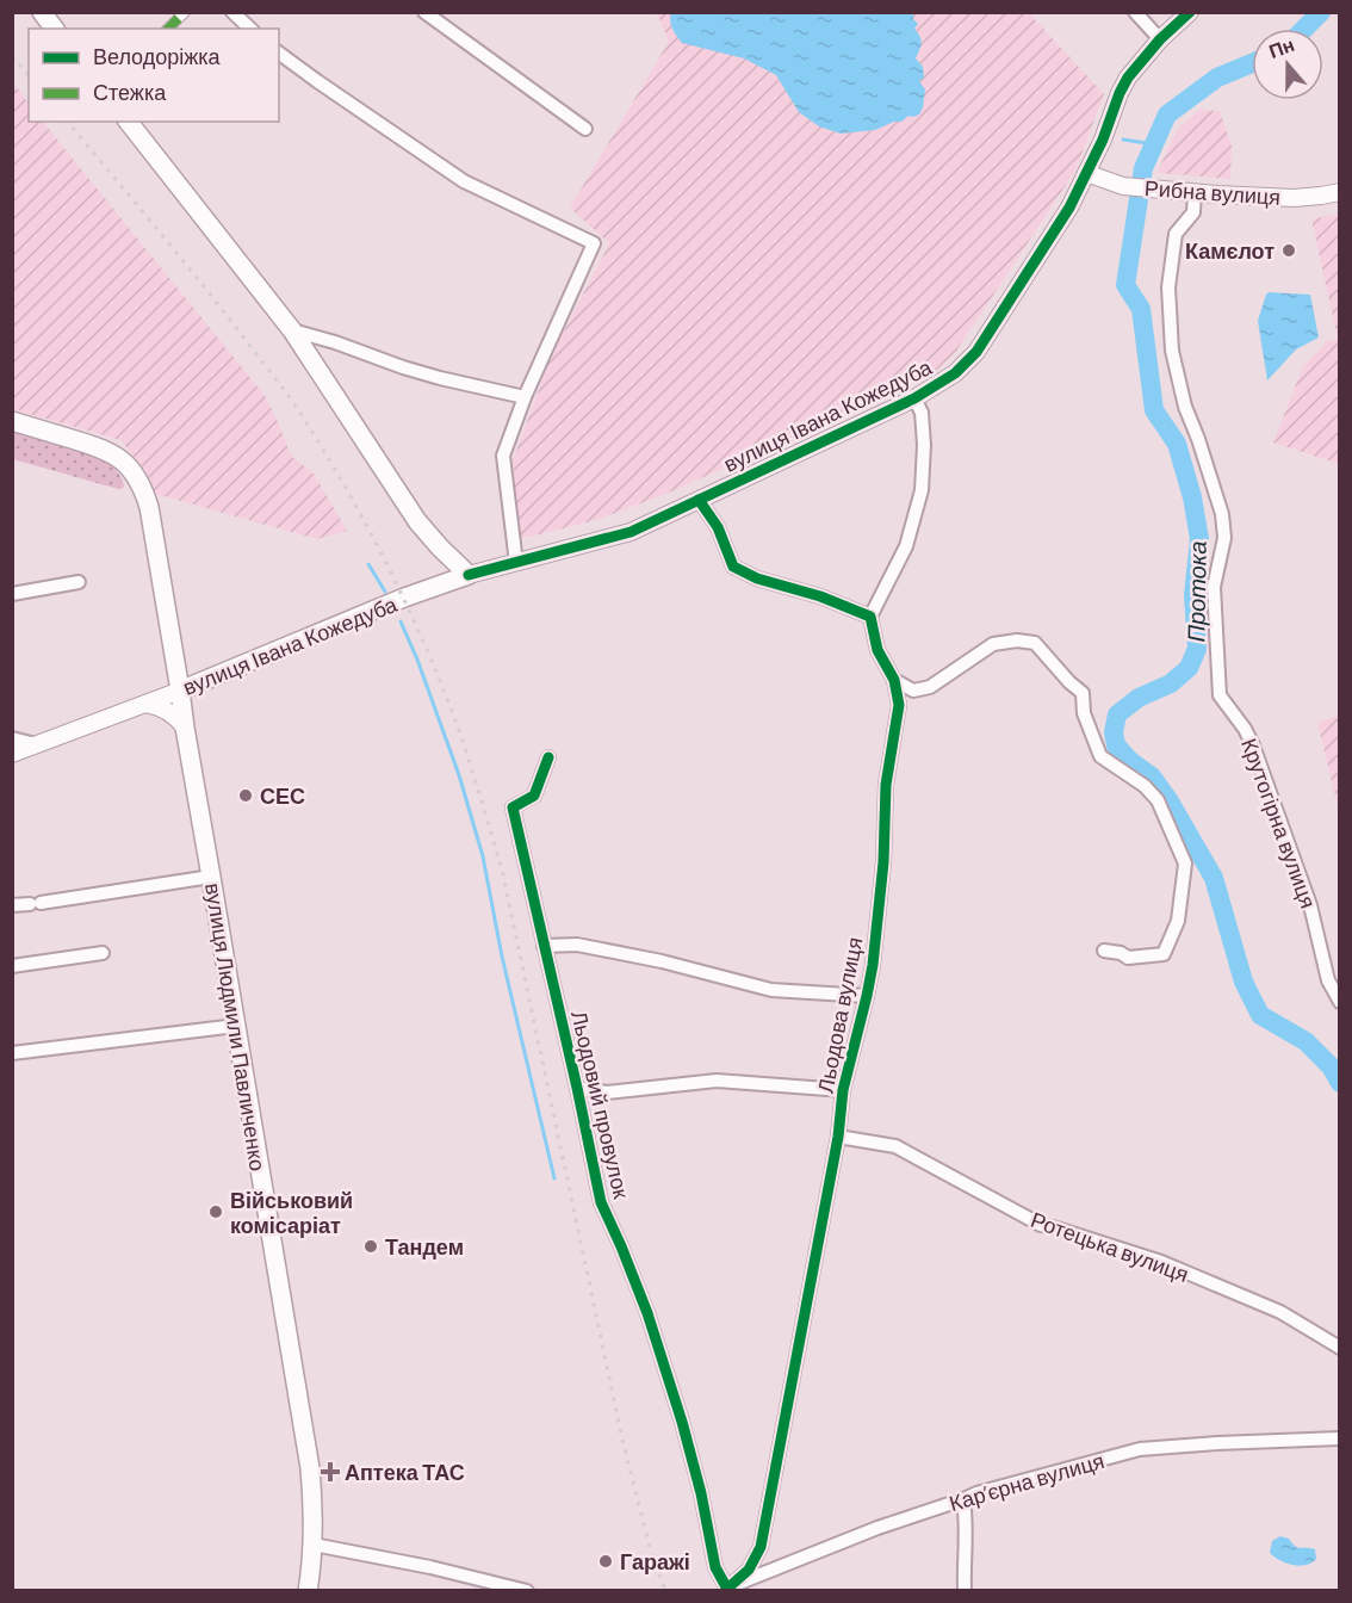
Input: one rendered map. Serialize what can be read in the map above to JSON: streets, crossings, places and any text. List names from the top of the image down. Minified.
{"streets":{"main road":["вулиця Івана Кожедуба","вулиця Людмили Павличенко"],"street":["Рибна вулиця","Крутогірна вулиця","Льодова вулиця","Льодовий провулок","Ротецька вулиця","Карʼєрна вулиця"]},"crossings":[["Рибна вулиця","вулиця Івана Кожедуба"],["Рибна вулиця","Крутогірна вулиця"],["вулиця Івана Кожедуба","вулиця Людмили Павличенко"],["Льодова вулиця","Льодовий провулок"],["Льодова вулиця","Ротецька вулиця"],["Льодова вулиця","Карʼєрна вулиця"],["Льодовий провулок","Карʼєрна вулиця"]],"water":["Протока"],"places":{"other":["Камєлот","СЕС","Військовий комісаріат","Тандем","Гаражі"],"health":["Аптека ТАС"]},"legend":["Велодоріжка","Стежка"],"north":"top"}
